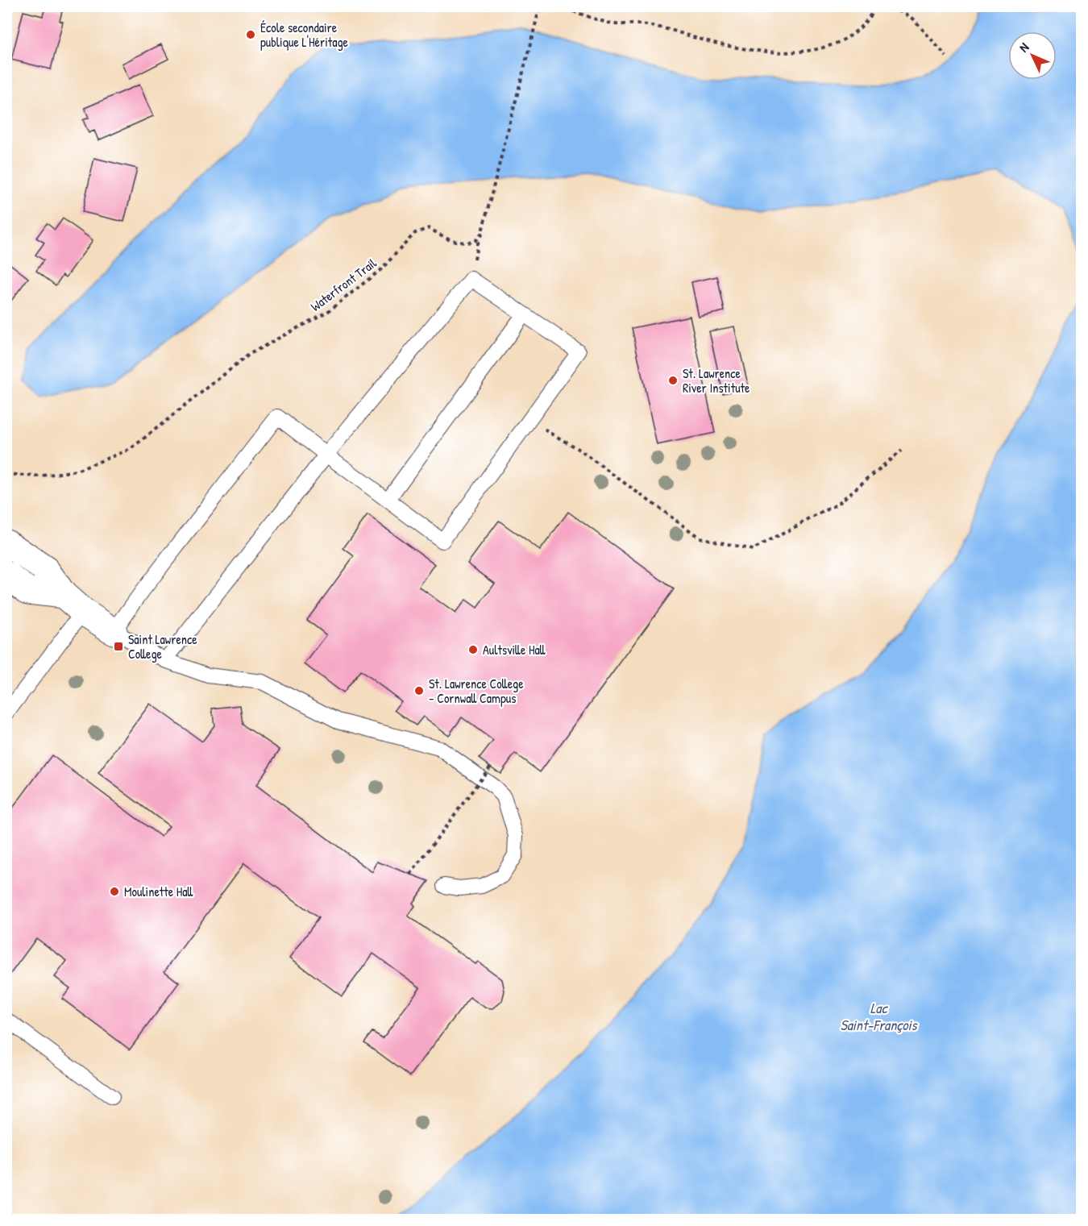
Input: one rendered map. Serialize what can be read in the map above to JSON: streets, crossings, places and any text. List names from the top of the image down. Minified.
{"streets":{"path":["Waterfront Trail"]},"water":["Lac Saint-François"],"places":{"other":["École secondaire publique L'Héritage","St. Lawrence River Institute","Aultsville Hall","St. Lawrence College - Cornwall Campus","Moulinette Hall"],"transit":["Saint Lawrence College"]},"north":"top left"}
